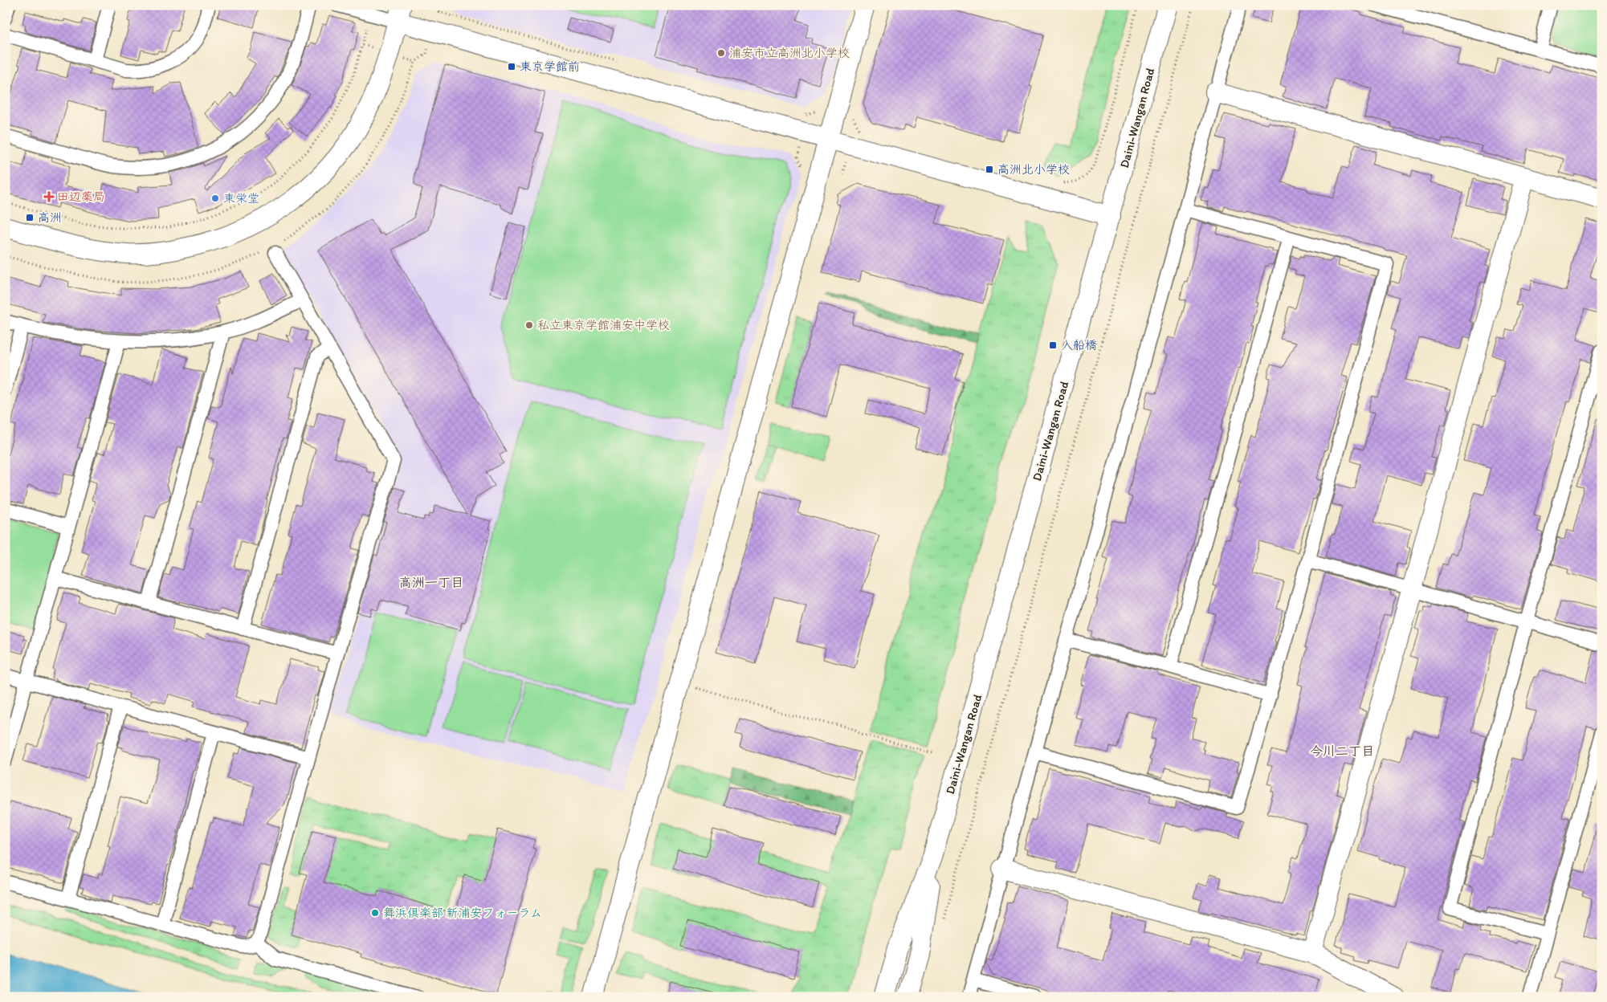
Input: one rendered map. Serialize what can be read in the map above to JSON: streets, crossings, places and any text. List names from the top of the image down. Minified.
{"streets":{"street":["Daini-Wangan Road"]},"districts":["高洲一丁目","今川二丁目"],"places":{"other":["浦安市立高洲北小学校","東栄堂","私立東京学館浦安中学校","舞浜倶楽部 新浦安フォーラム"],"transit":["東京学館前","高洲北小学校","高洲","入船橋"],"health":["田辺薬局"]}}
